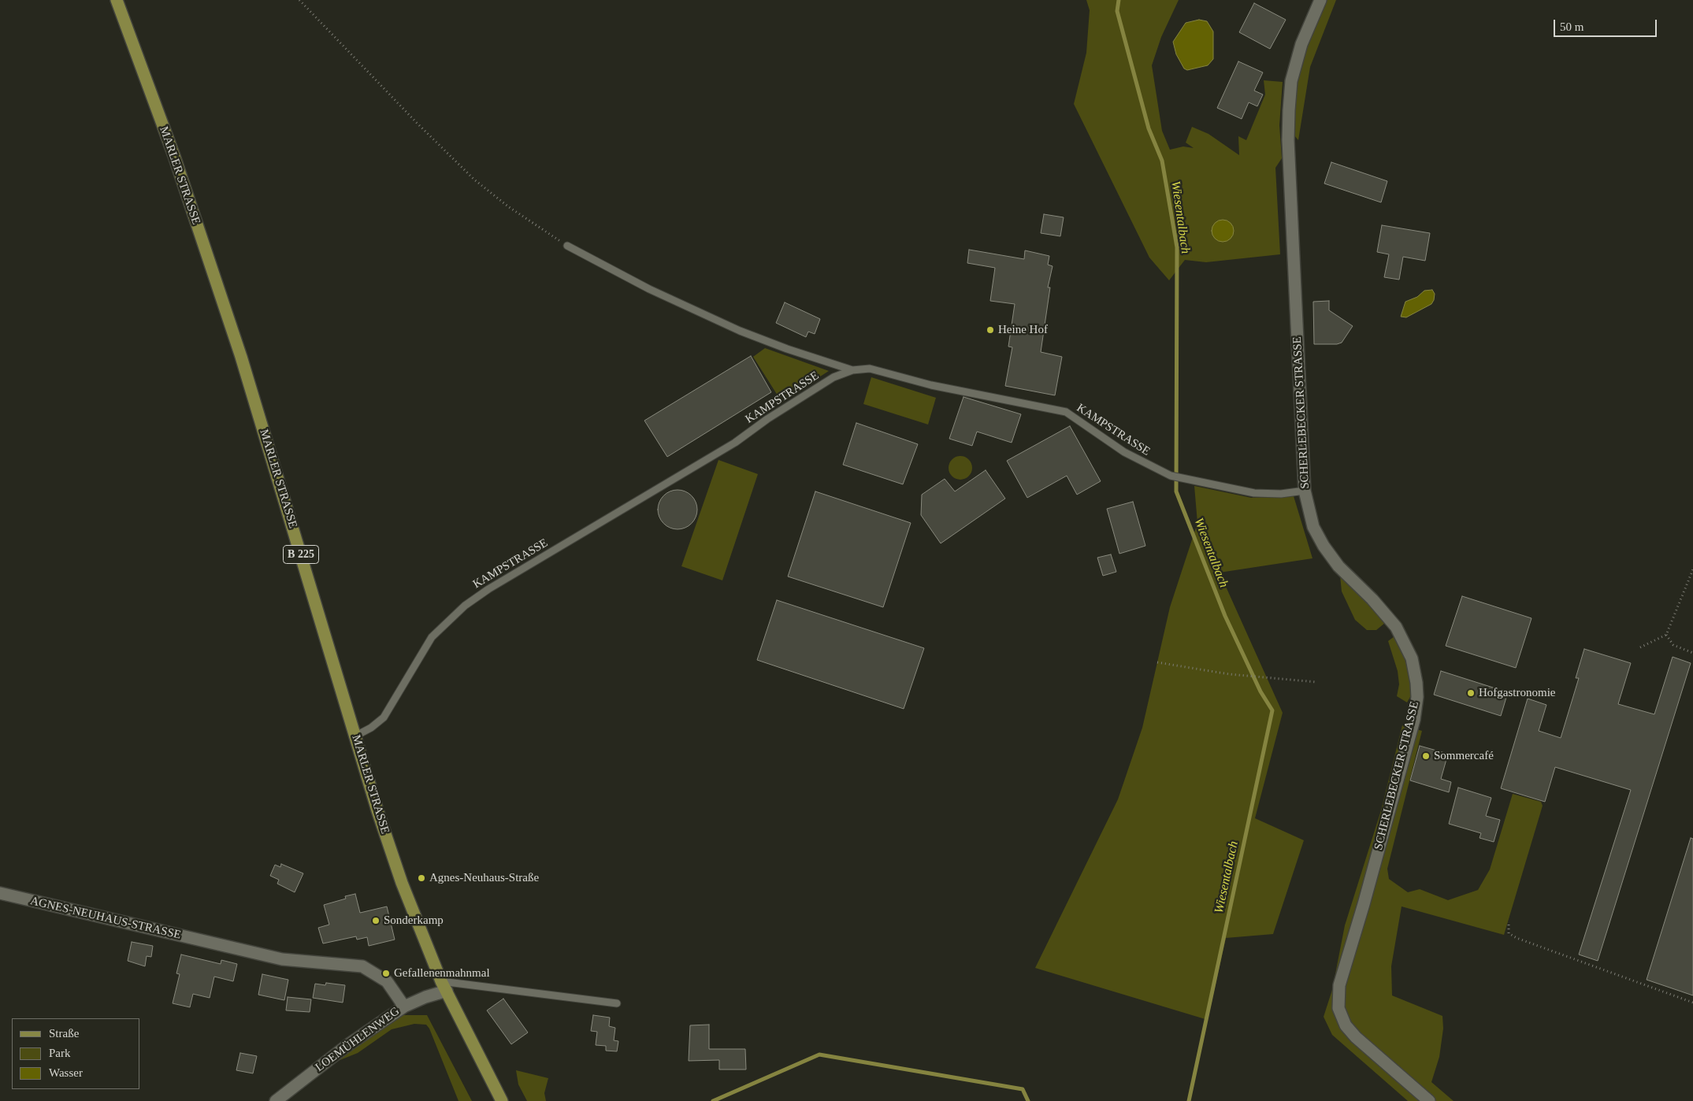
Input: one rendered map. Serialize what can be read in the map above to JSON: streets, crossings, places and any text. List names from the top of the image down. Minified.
{"streets":{"main road":["MARLER STRASSE","B 225"],"street":["SCHERLEBECKER STRASSE","AGNES-NEUHAUS-STRASSE","LOEMÜHLENWEG"],"lane":["KAMPSTRASSE"]},"crossings":[["MARLER STRASSE","KAMPSTRASSE"],["MARLER STRASSE","LOEMÜHLENWEG"],["KAMPSTRASSE","SCHERLEBECKER STRASSE"],["AGNES-NEUHAUS-STRASSE","LOEMÜHLENWEG"]],"water":["Wiesentalbach"],"places":["Heine Hof","Hofgastronomie","Sommercafé","Agnes-Neuhaus-Straße","Sonderkamp","Gefallenenmahnmal"],"legend":["Straße","Park","Wasser"],"scale_bar":"50 m"}
